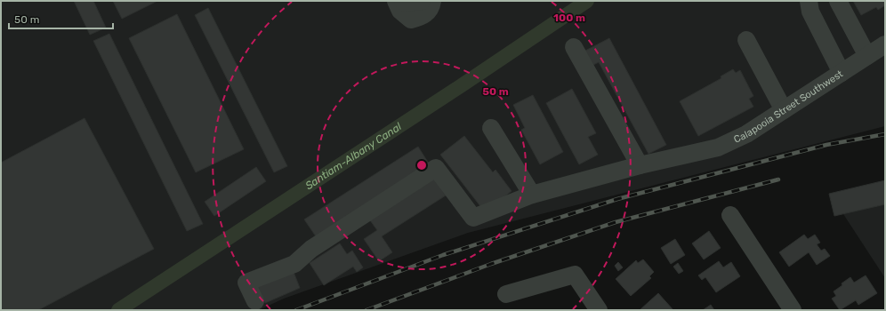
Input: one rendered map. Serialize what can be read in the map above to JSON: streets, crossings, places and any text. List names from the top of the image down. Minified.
{"streets":{"street":["Calapooia Street Southwest"]},"water":["Santiam-Albany Canal"],"scale_bar":"50 m","rings":["100 m","50 m"]}
